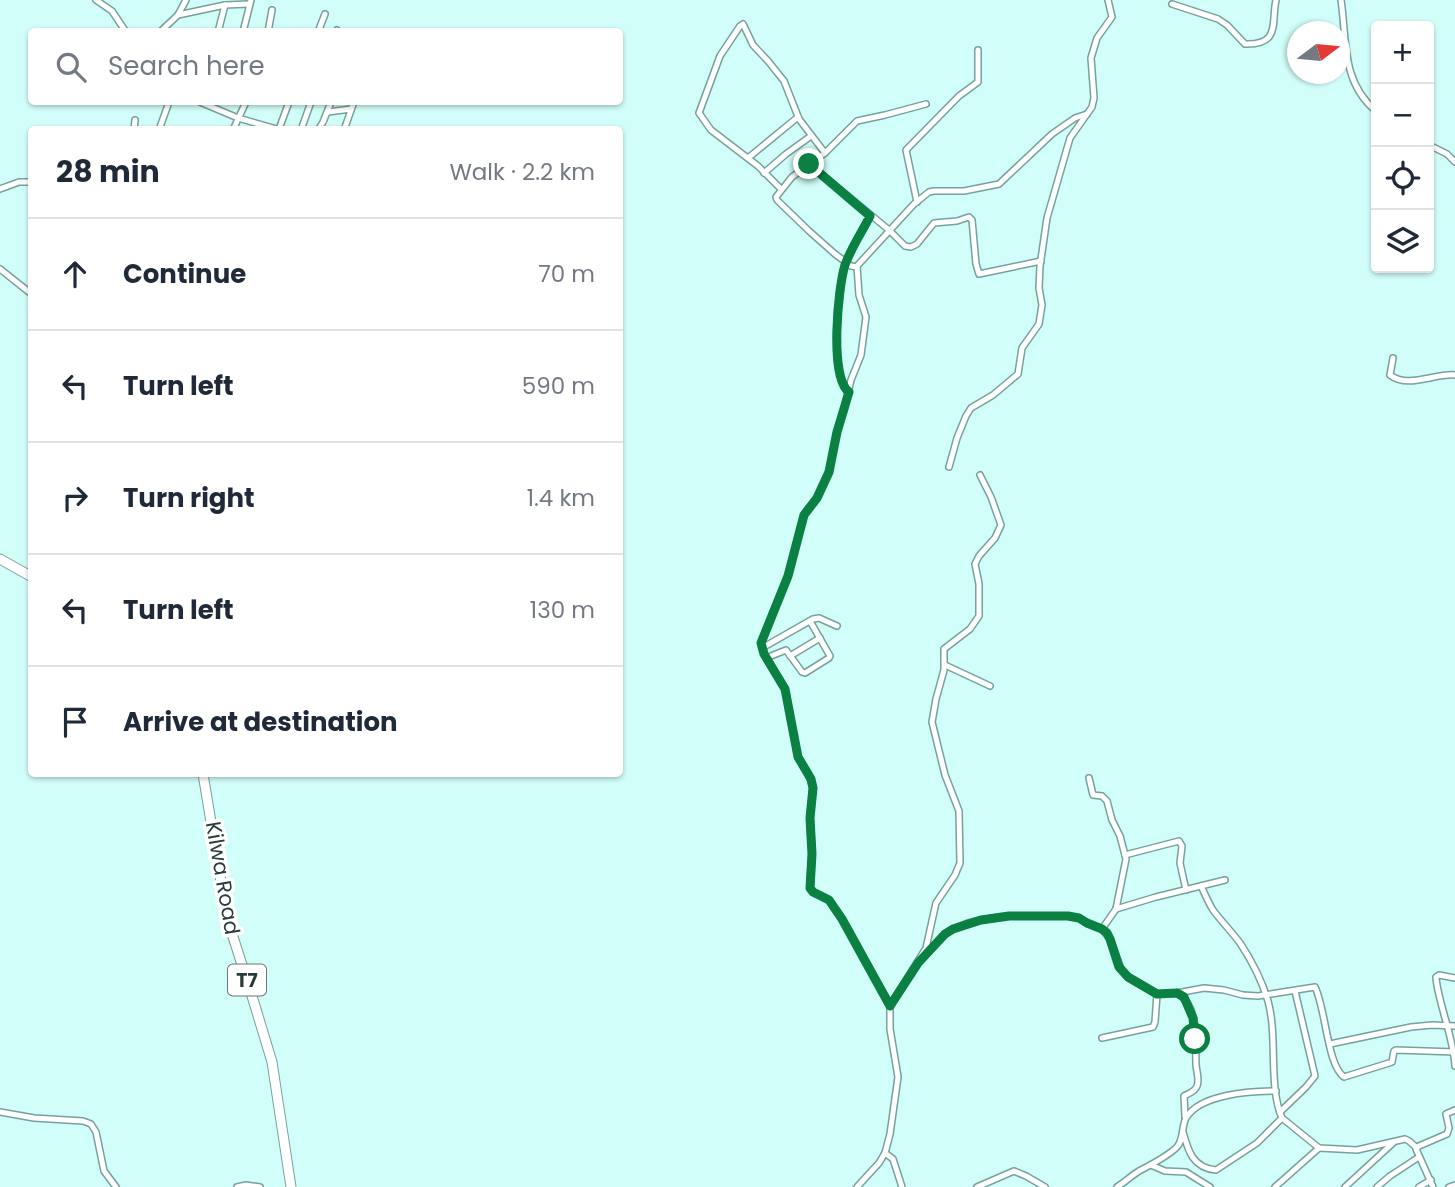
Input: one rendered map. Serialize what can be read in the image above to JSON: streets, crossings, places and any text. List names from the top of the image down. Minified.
{"streets":{"highway":["Kilwa Road","T7"]},"north":"right","page":{"map_buttons":["+","−"],"search":"Search here","heading":["28 min","Walk · 2.2 km"],"list":[["Continue","70 m"],["Turn left","590 m"],["Turn right","1.4 km"],["Turn left","130 m"],"Arrive at destination"]}}
